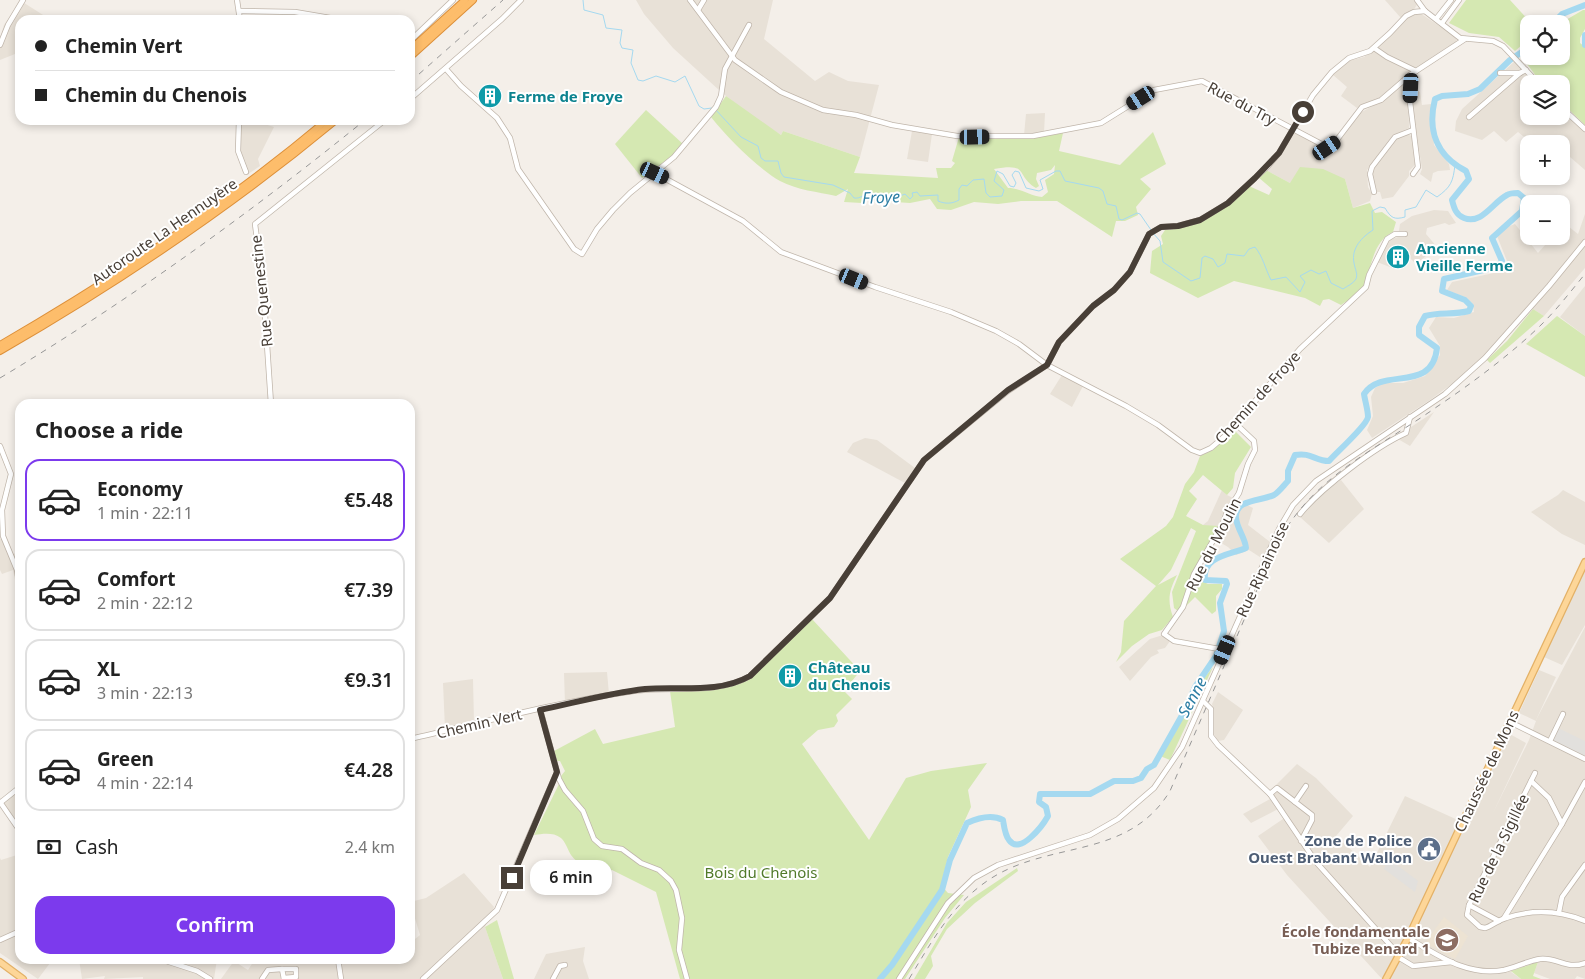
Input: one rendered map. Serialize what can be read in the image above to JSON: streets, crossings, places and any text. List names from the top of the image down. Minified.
{"streets":{"highway":["Autoroute La Hennuyère"],"main road":["Chaussée de Mons"],"street":["Rue du Try","Rue Quenestine","Chemin de Froye","Rue du Moulin","Rue Ripainoise","Chemin Vert","Rue de la Sigillée"]},"crossings":[["Rue du Try","Chemin Vert"],["Chemin de Froye","Rue du Moulin"],["Chemin de Froye","Chemin Vert"],["Rue du Moulin","Rue Ripainoise"]],"water":["Froye","Senne"],"parks":["Bois du Chenois"],"places":{"building":["Ferme de Froye","Ancienne Vieille Ferme","Château du Chenois"],"public building":["Zone de Police Ouest Brabant Wallon"],"school or university":["École fondamentale Tubize Renard 1"]},"page":{"map_buttons":["+","−"],"banner":["Chemin Vert","Chemin du Chenois"],"heading":"Choose a ride","list":[{"name":"Economy","note":"1 min · 22:11","value":"€5.48"},{"name":"Comfort","note":"2 min · 22:12","value":"€7.39"},{"name":"XL","note":"3 min · 22:13","value":"€9.31"},{"name":"Green","note":"4 min · 22:14","value":"€4.28"}],"pay":["Cash","2.4 km"],"bubble":"6 min","buttons":"Confirm"}}
